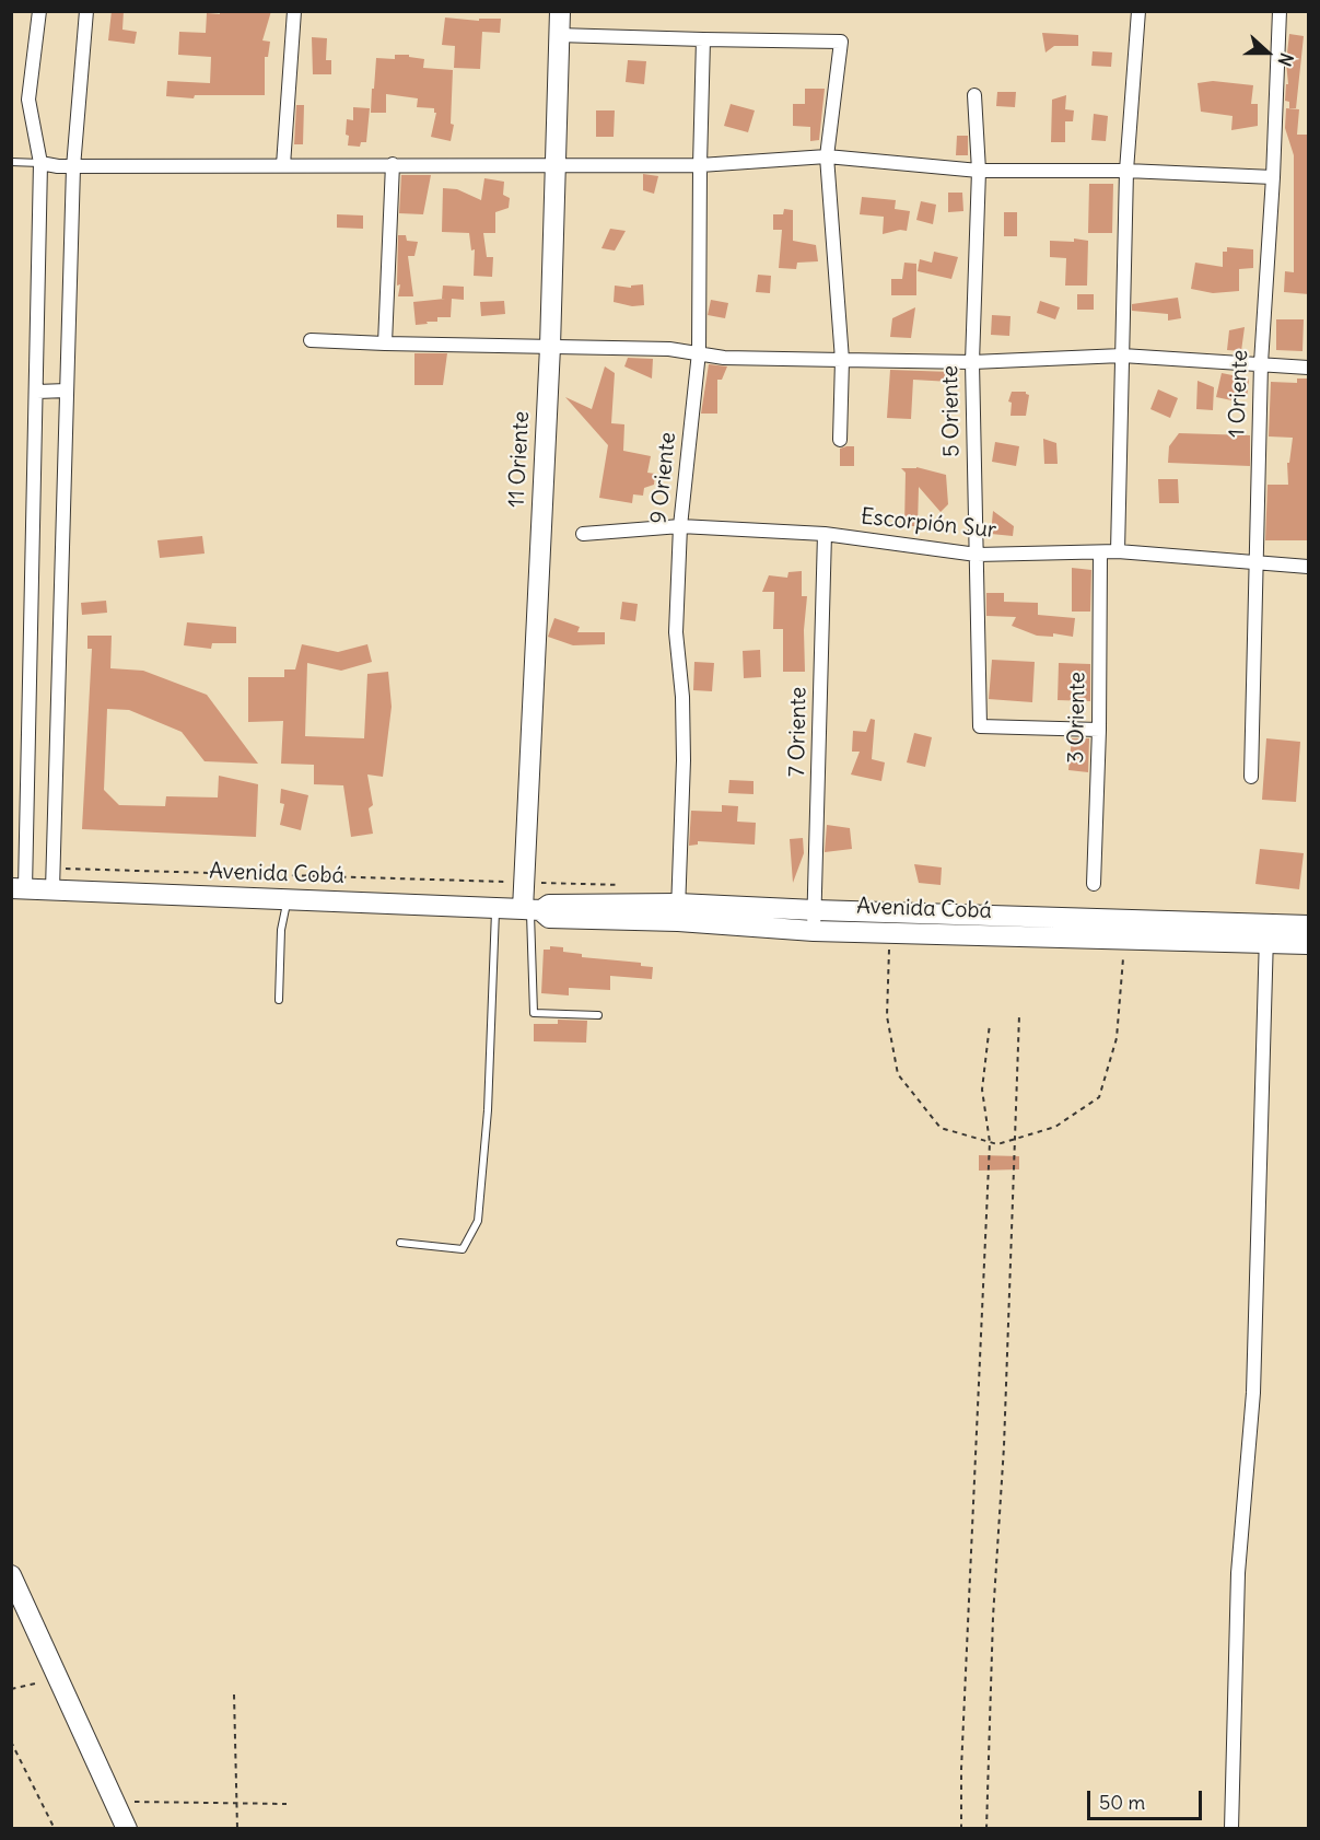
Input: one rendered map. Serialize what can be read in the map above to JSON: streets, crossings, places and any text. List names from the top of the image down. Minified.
{"streets":{"main road":["11 Oriente","Avenida Cobá"],"street":["1 Oriente","5 Oriente","9 Oriente","Escorpión Sur","3 Oriente","7 Oriente"]},"crossings":[["1 Oriente","Escorpión Sur"],["5 Oriente","Escorpión Sur"],["5 Oriente","3 Oriente"],["11 Oriente","Avenida Cobá"],["9 Oriente","Escorpión Sur"],["9 Oriente","Avenida Cobá"],["Escorpión Sur","3 Oriente"],["Escorpión Sur","7 Oriente"],["7 Oriente","Avenida Cobá"]],"scale_bar":"50 m","north":"right"}
